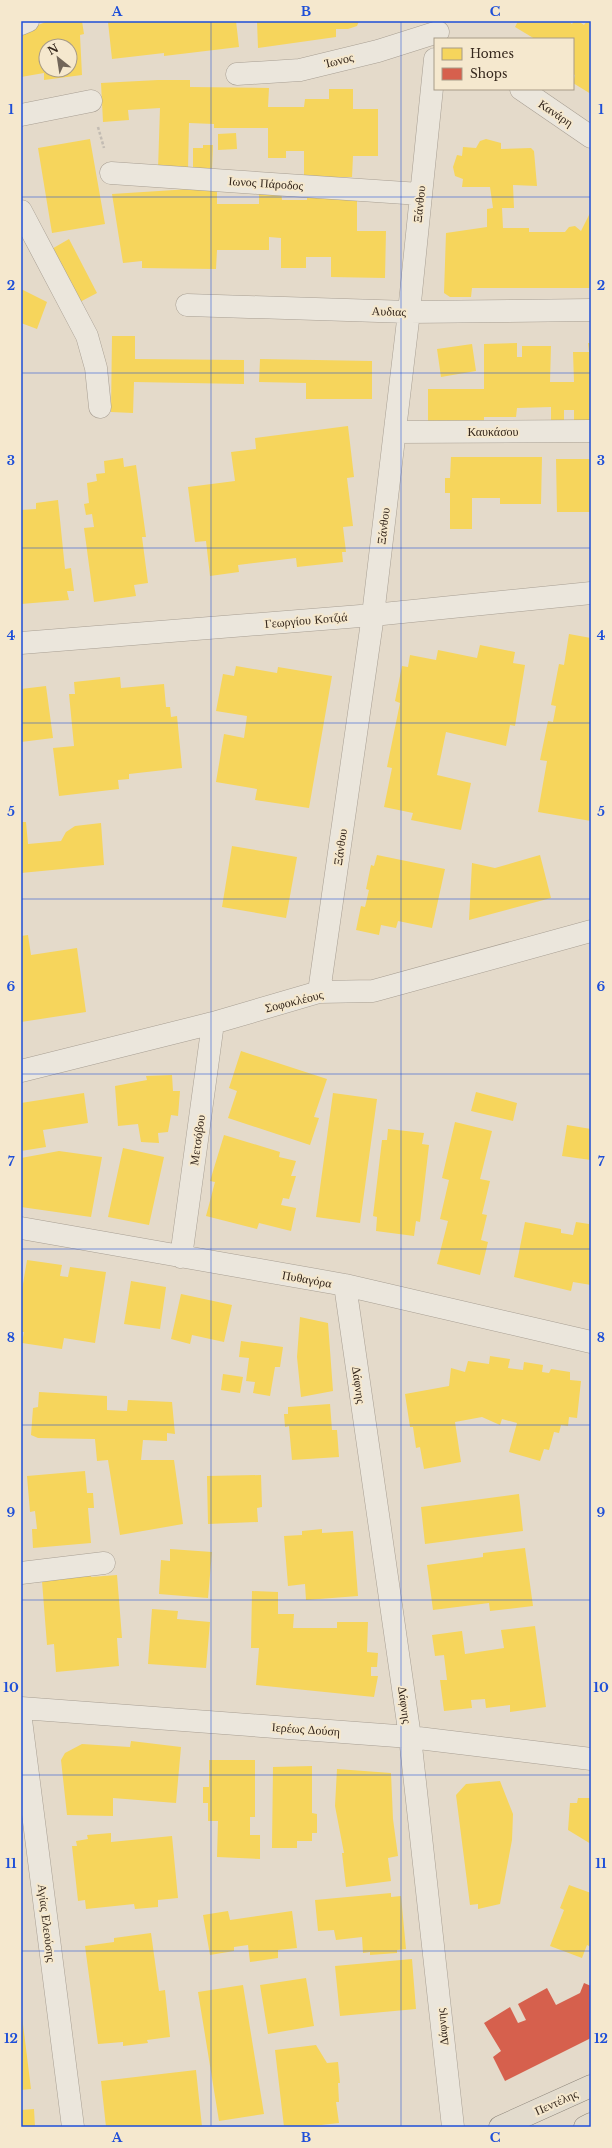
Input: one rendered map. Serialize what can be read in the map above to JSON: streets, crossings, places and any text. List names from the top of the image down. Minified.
{"streets":{"main road":["Πεντέλης"],"street":["Ίωνος","Κανάρη","Ιωνος Πάροδος","Ξάνθου","Αυδιας","Καυκάσου","Γεωργίου Κοτζιά","Σοφοκλέους","Μετσόβου","Πυθαγόρα","Δάφνης","Ιερέως Δούση","Αγίας Ελεούσης"]},"crossings":[["Ιωνος Πάροδος","Ξάνθου"],["Ξάνθου","Αυδιας"],["Ξάνθου","Καυκάσου"],["Ξάνθου","Γεωργίου Κοτζιά"],["Ξάνθου","Σοφοκλέους"],["Σοφοκλέους","Μετσόβου"],["Μετσόβου","Πυθαγόρα"],["Πυθαγόρα","Δάφνης"],["Δάφνης","Ιερέως Δούση"]],"legend":["Homes","Shops"],"north":"top left","grid":{"columns":["A","B","C"],"rows":["1","2","3","4","5","6","7","8","9","10","11","12"]}}
